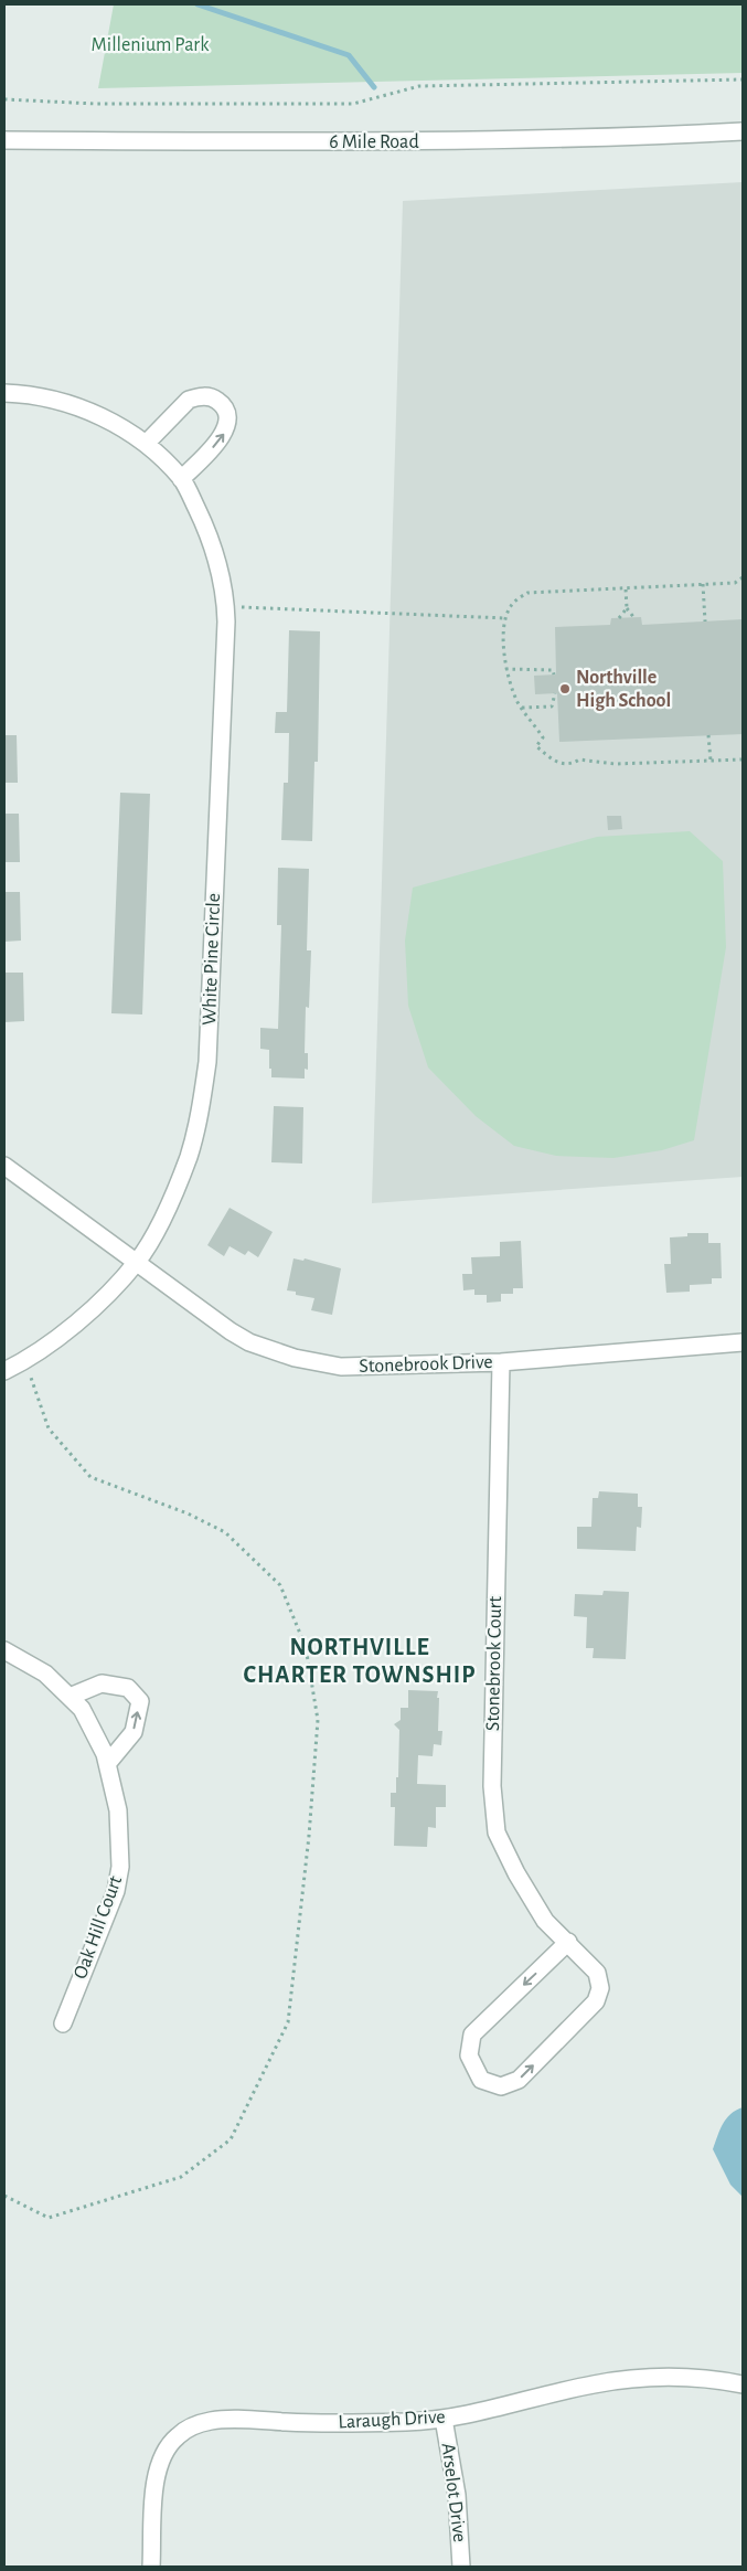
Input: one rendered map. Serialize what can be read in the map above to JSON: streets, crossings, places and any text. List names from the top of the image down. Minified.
{"streets":{"street":["6 Mile Road","White Pine Circle","Stonebrook Drive","Stonebrook Court","Oak Hill Court","Laraugh Drive","Arselot Drive"]},"crossings":[["White Pine Circle","Stonebrook Drive"],["Stonebrook Drive","Stonebrook Court"],["Laraugh Drive","Arselot Drive"]],"districts":["NORTHVILLE CHARTER TOWNSHIP"],"parks":["Millenium Park"],"places":["Northville High School"]}
